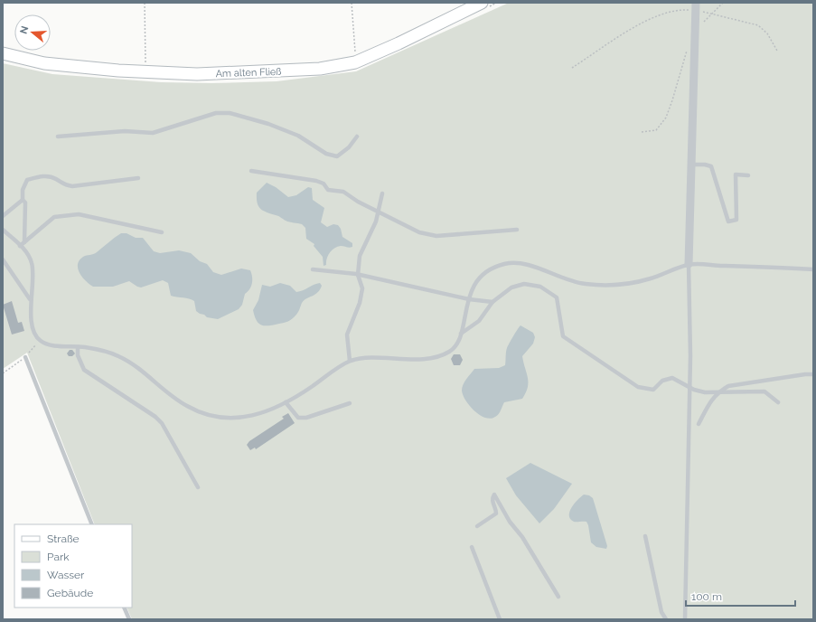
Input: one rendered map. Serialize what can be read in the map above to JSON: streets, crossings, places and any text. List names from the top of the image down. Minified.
{"streets":{"main road":["Am alten Fließ"]},"legend":["Straße","Park","Wasser","Gebäude"],"scale_bar":"100 m","north":"left"}
